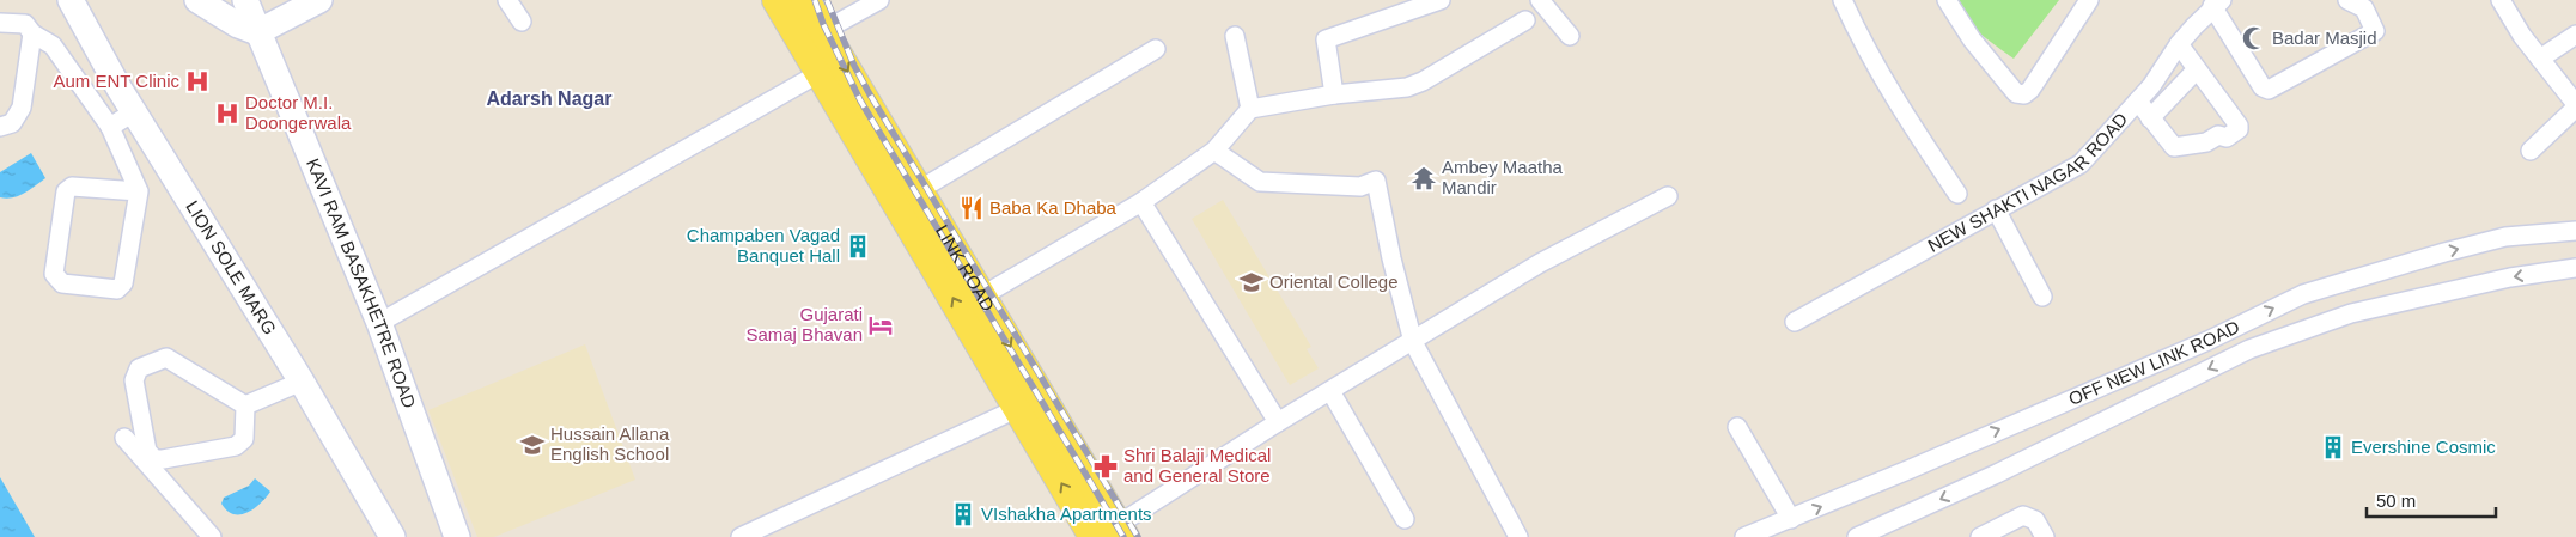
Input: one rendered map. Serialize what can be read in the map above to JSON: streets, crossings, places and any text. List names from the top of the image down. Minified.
{"streets":{"main road":["LINK ROAD"],"street":["NEW SHAKTI NAGAR ROAD","LION SOLE MARG","KAVI RAM BASAKHETRE ROAD","OFF NEW LINK ROAD"]},"districts":["Adarsh Nagar"],"places":{"mosque":["Badar Masjid"],"hospital":["Aum ENT Clinic","Doctor M.I. Doongerwala"],"temple":["Ambey Maatha Mandir"],"restaurant":["Baba Ka Dhaba"],"building":["Champaben Vagad Banquet Hall","Evershine Cosmic","VIshakha Apartments"],"school or university":["Oriental College","Hussain Allana English School"],"hotel":["Gujarati Samaj Bhavan"],"pharmacy":["Shri Balaji Medical and General Store"]},"scale_bar":"50 m"}
